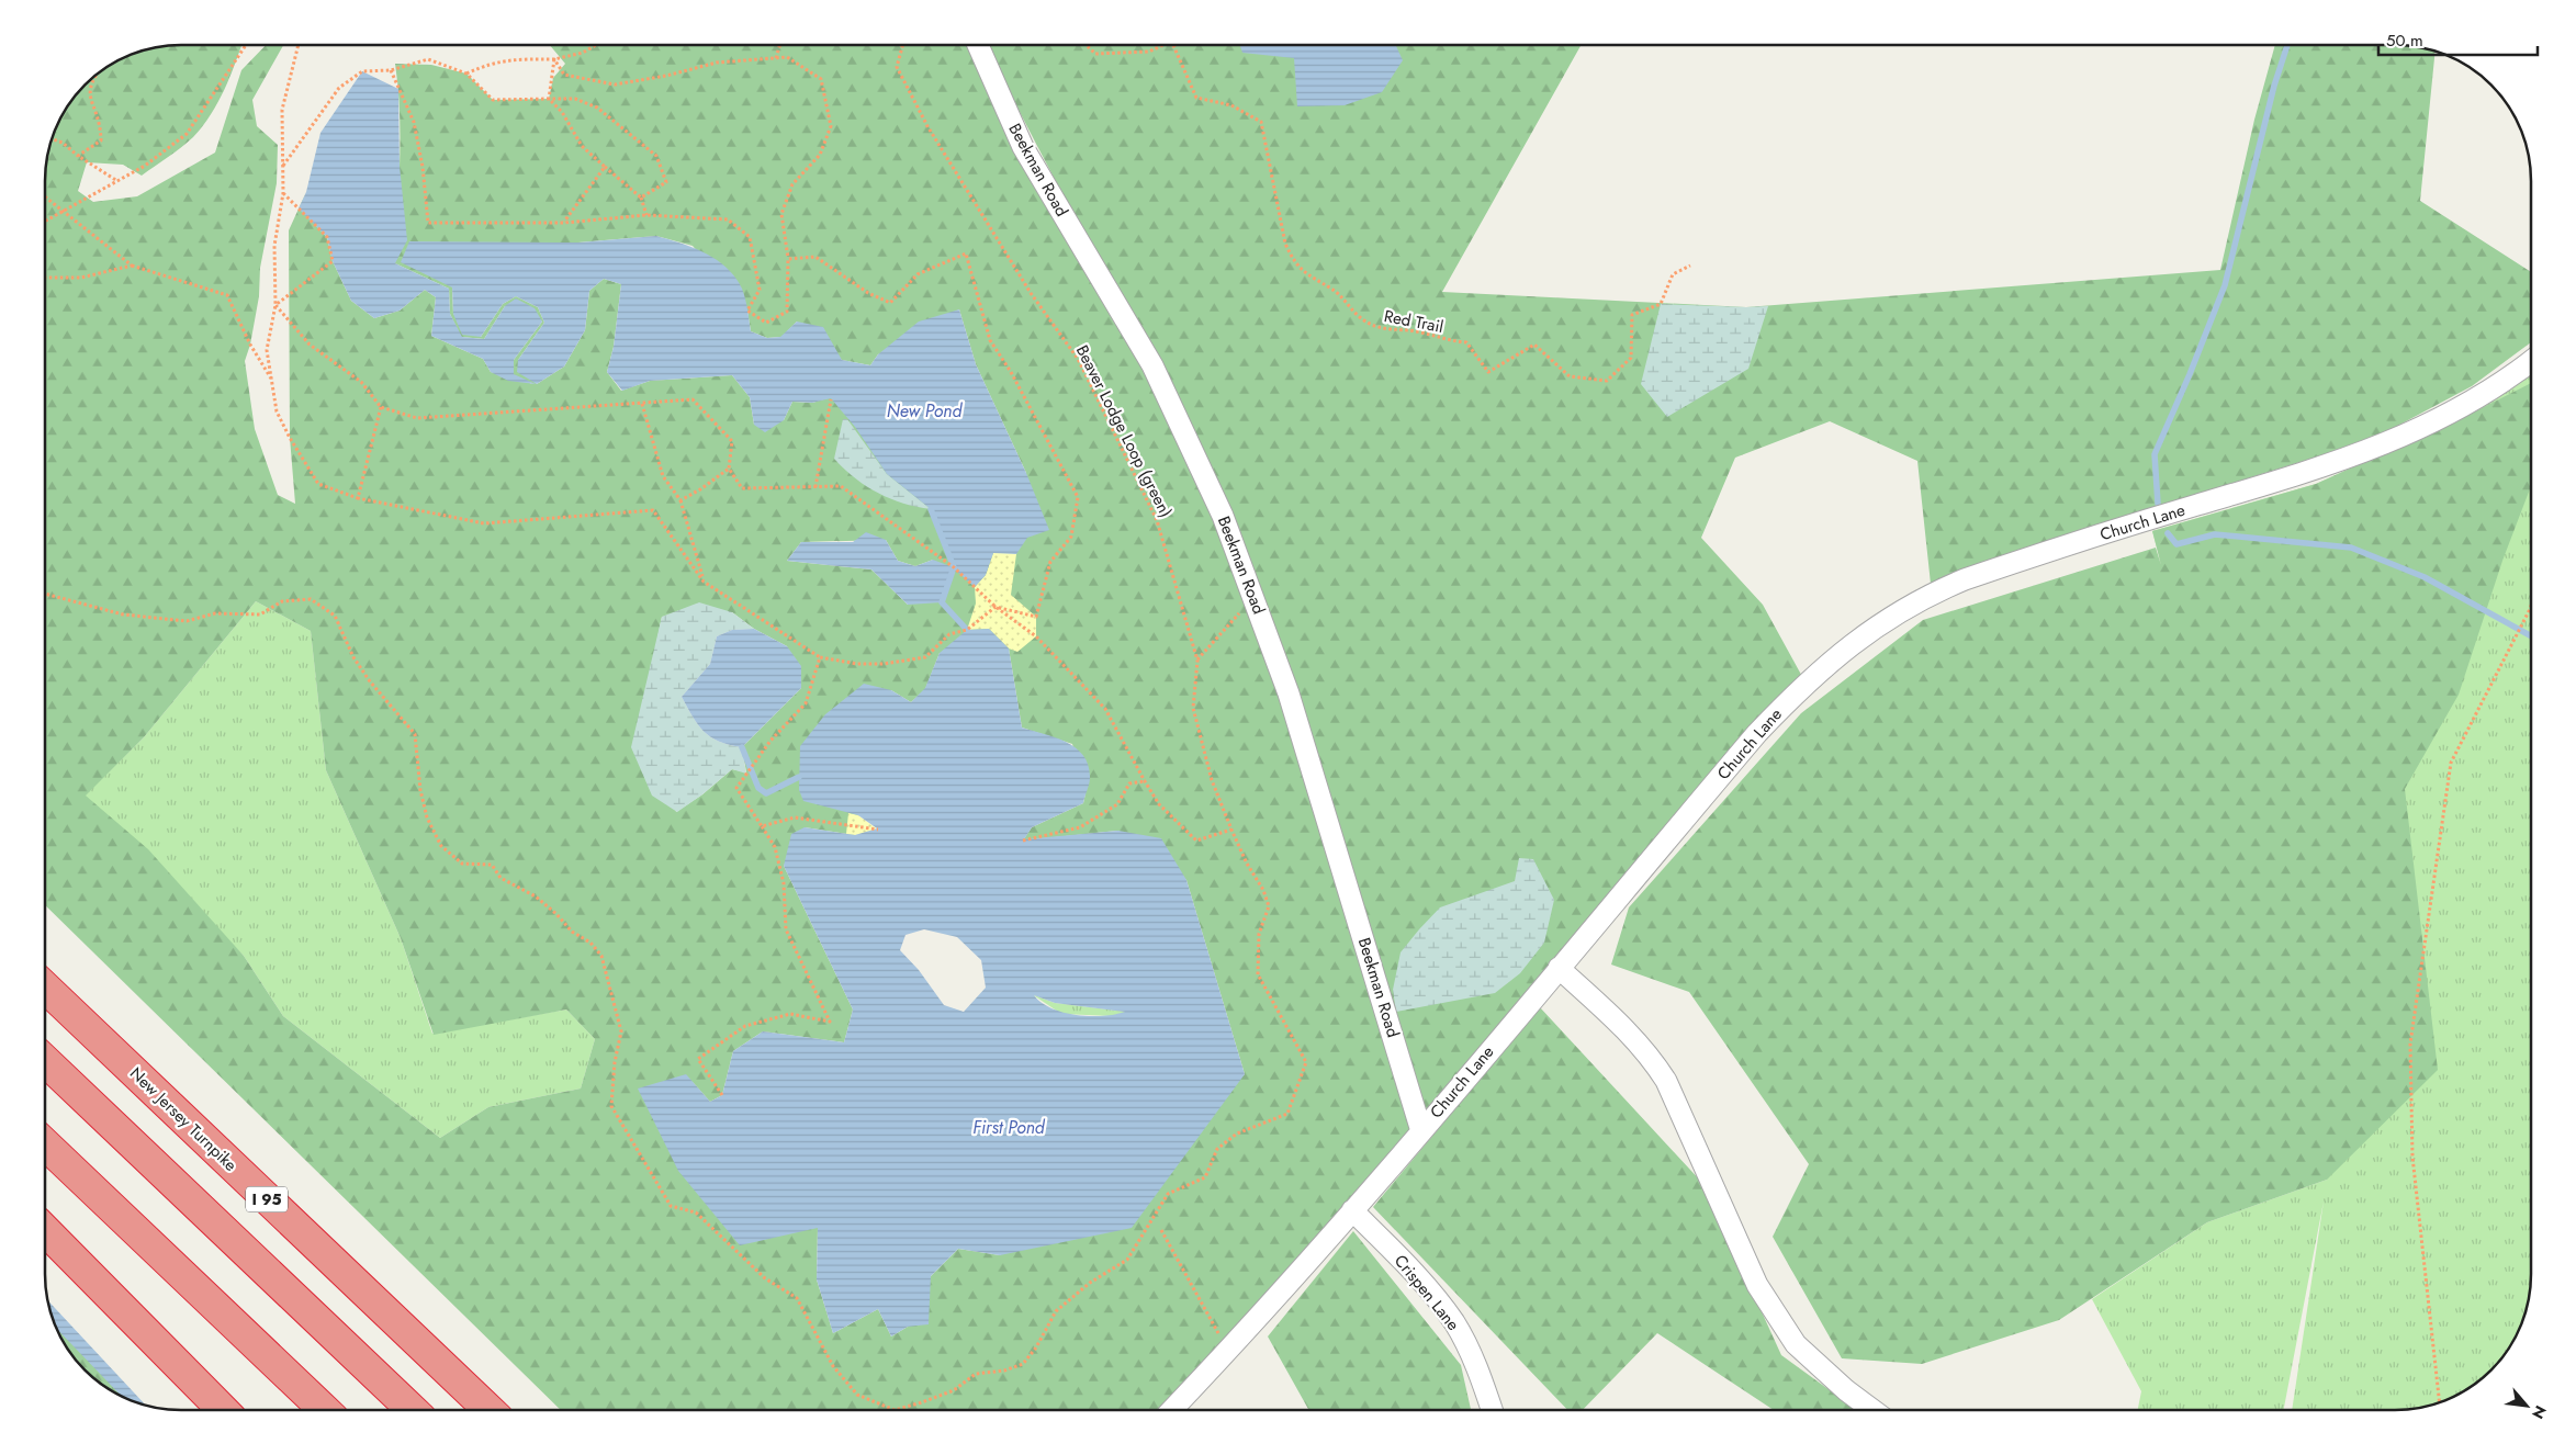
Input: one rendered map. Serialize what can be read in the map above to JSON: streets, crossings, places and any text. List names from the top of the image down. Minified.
{"streets":{"highway":["New Jersey Turnpike","I 95"],"street":["Beekman Road","Church Lane","Crispen Lane"],"path":["Red Trail","Beaver Lodge Loop (green)"]},"crossings":[["Beekman Road","Church Lane"],["Church Lane","Crispen Lane"]],"water":["New Pond","First Pond"],"scale_bar":"50 m","north":"bottom right"}
